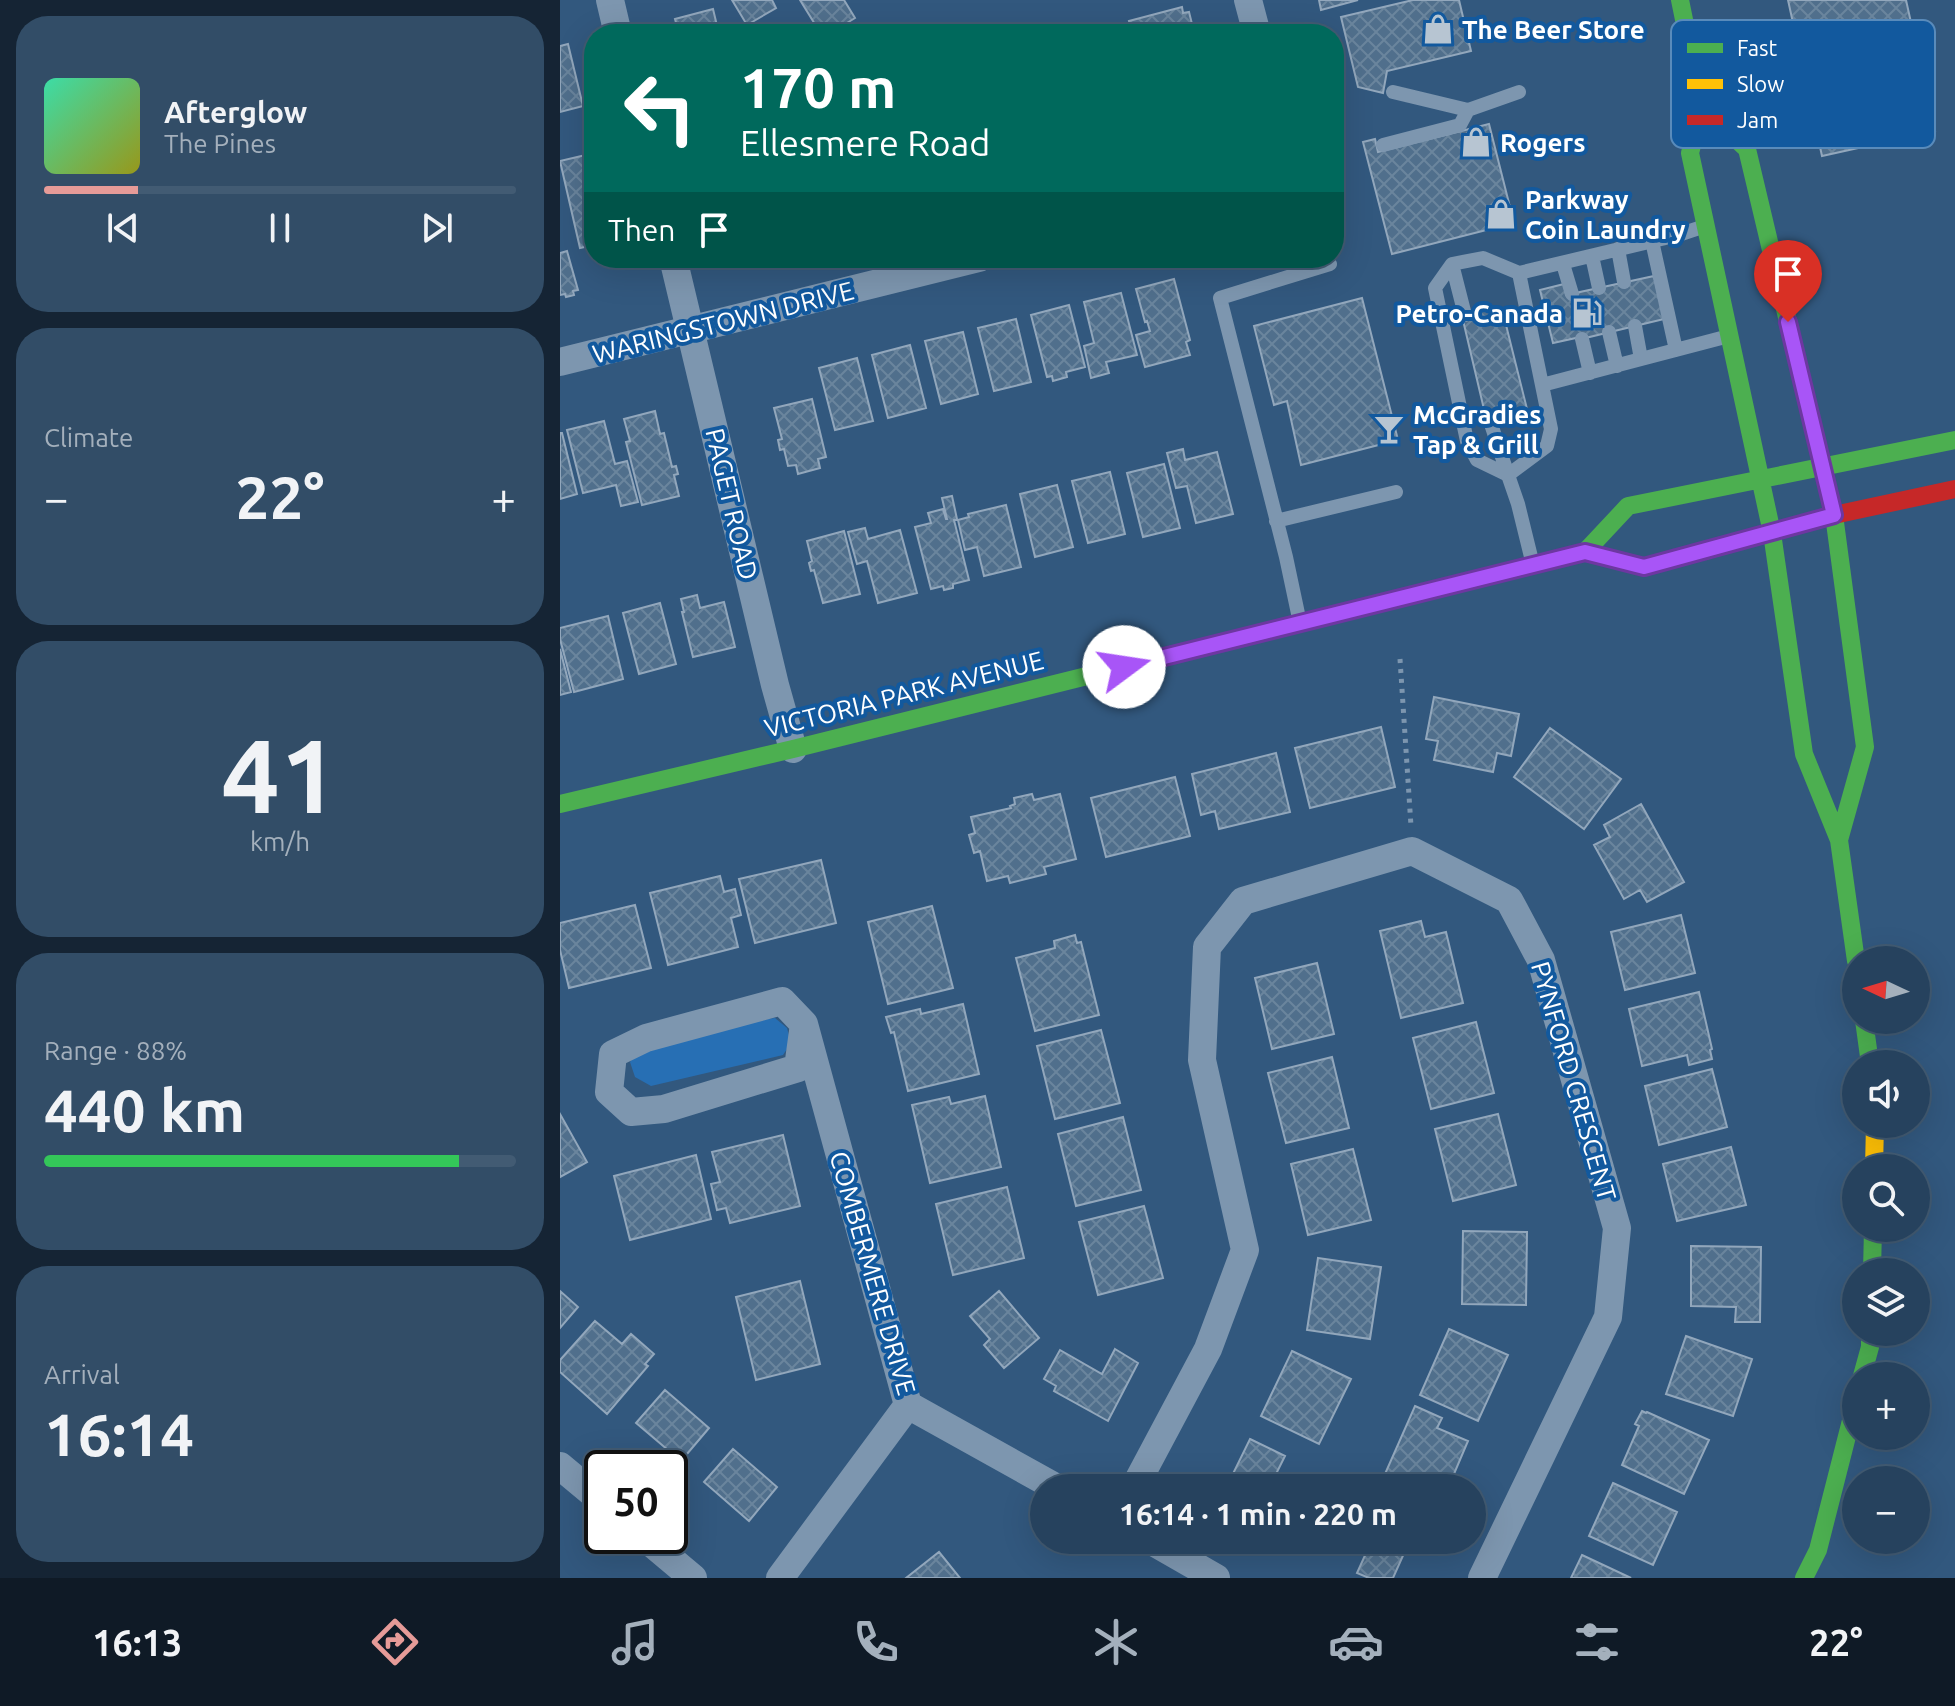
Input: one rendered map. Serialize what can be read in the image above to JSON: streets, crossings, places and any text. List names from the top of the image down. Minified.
{"streets":{"main road":["VICTORIA PARK AVENUE"],"street":["WARINGSTOWN DRIVE","PAGET ROAD","PYNFORD CRESCENT","COMBERMERE DRIVE"]},"crossings":[["WARINGSTOWN DRIVE","PAGET ROAD"],["PAGET ROAD","VICTORIA PARK AVENUE"]],"places":{"shop":["The Beer Store","Rogers","Parkway Coin Laundry"],"fuel station":["Petro-Canada"],"bar":["McGradies Tap & Grill"]},"legend":["Fast","Slow","Jam"],"north":"left","page":{"turn":["170 m","Ellesmere Road"],"song":["Afterglow","The Pines"],"then":"Then","tile":["Climate",["41","km/h"],["Range · 88%","440 km"],["Arrival","16:14"]],"heat":["−","22°","+"],"map_buttons":["+","−"],"limit":"50","trip":"16:14 · 1 min · 220 m","tabs":["16:13","22°"]}}
